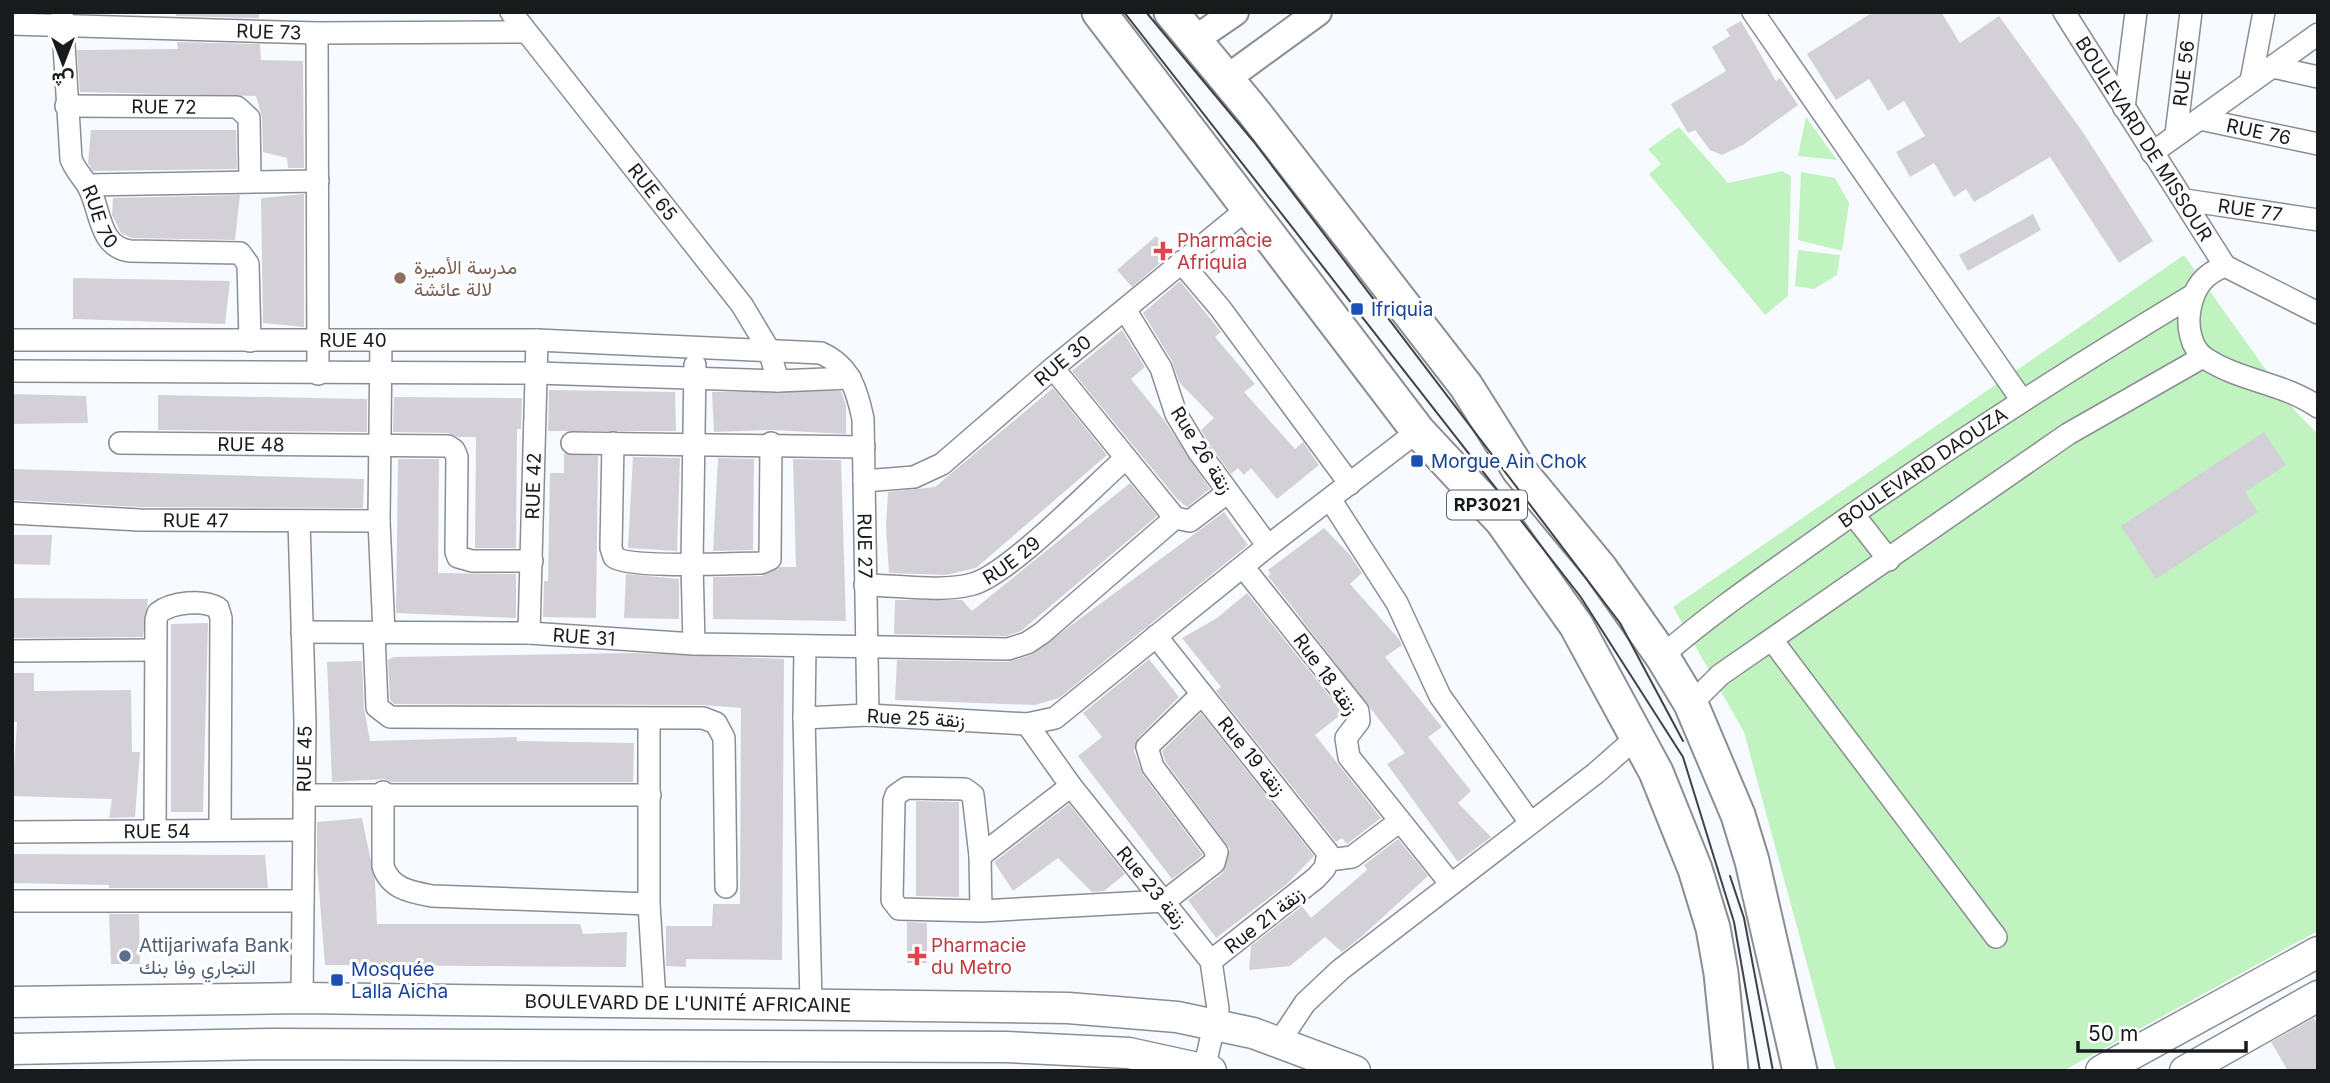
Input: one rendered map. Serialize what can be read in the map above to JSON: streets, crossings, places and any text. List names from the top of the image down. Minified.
{"streets":{"main road":["RP3021","BOULEVARD DE L'UNITÉ AFRICAINE"],"street":["RUE 73","RUE 56","RUE 72","RUE 76","BOULEVARD DE MISSOUR","RUE 65","RUE 77","RUE 70","RUE 40","RUE 30","RUE 48","Rue 26 زنقة","BOULEVARD DAOUZA","RUE 42","RUE 47","RUE 27","RUE 29","RUE 31","Rue 18 زنقة","Rue 25 زنقة","Rue 19 زنقة","RUE 45","RUE 54","Rue 23 زنقة","Rue 21 زنقة"]},"crossings":[["RUE 73","RUE 65"],["RUE 73","RUE 70"],["RUE 72","RUE 70"],["BOULEVARD DE MISSOUR","RUE 77"],["RUE 65","RUE 40"],["RUE 70","RUE 40"],["RUE 40","RUE 42"],["RUE 40","RUE 27"],["RUE 30","Rue 26 زنقة"],["RUE 30","RP3021"],["RUE 30","RUE 27"],["RUE 48","RUE 42"],["Rue 26 زنقة","Rue 25 زنقة"],["BOULEVARD DAOUZA","RP3021"],["RUE 42","RUE 31"],["RP3021","Rue 25 زنقة"],["RUE 47","RUE 45"],["RUE 27","RUE 29"],["RUE 27","RUE 31"],["RUE 27","Rue 25 زنقة"],["RUE 31","RUE 45"],["Rue 18 زنقة","Rue 25 زنقة"],["Rue 25 زنقة","Rue 19 زنقة"],["Rue 25 زنقة","Rue 23 زنقة"],["Rue 19 زنقة","Rue 21 زنقة"],["RUE 45","RUE 54"],["RUE 45","BOULEVARD DE L'UNITÉ AFRICAINE"],["Rue 23 زنقة","Rue 21 زنقة"],["Rue 23 زنقة","BOULEVARD DE L'UNITÉ AFRICAINE"]],"places":{"health":["Pharmacie Afriquia","Pharmacie du Metro"],"other":["مدرسة الأميرة لالة عائشة","Attijariwafa Bank التجاري وفا بنك"],"transit":["Ifriquia","Morgue Ain Chok","Mosquée Lalla Aicha"]},"scale_bar":"50 m","north":"bottom"}
